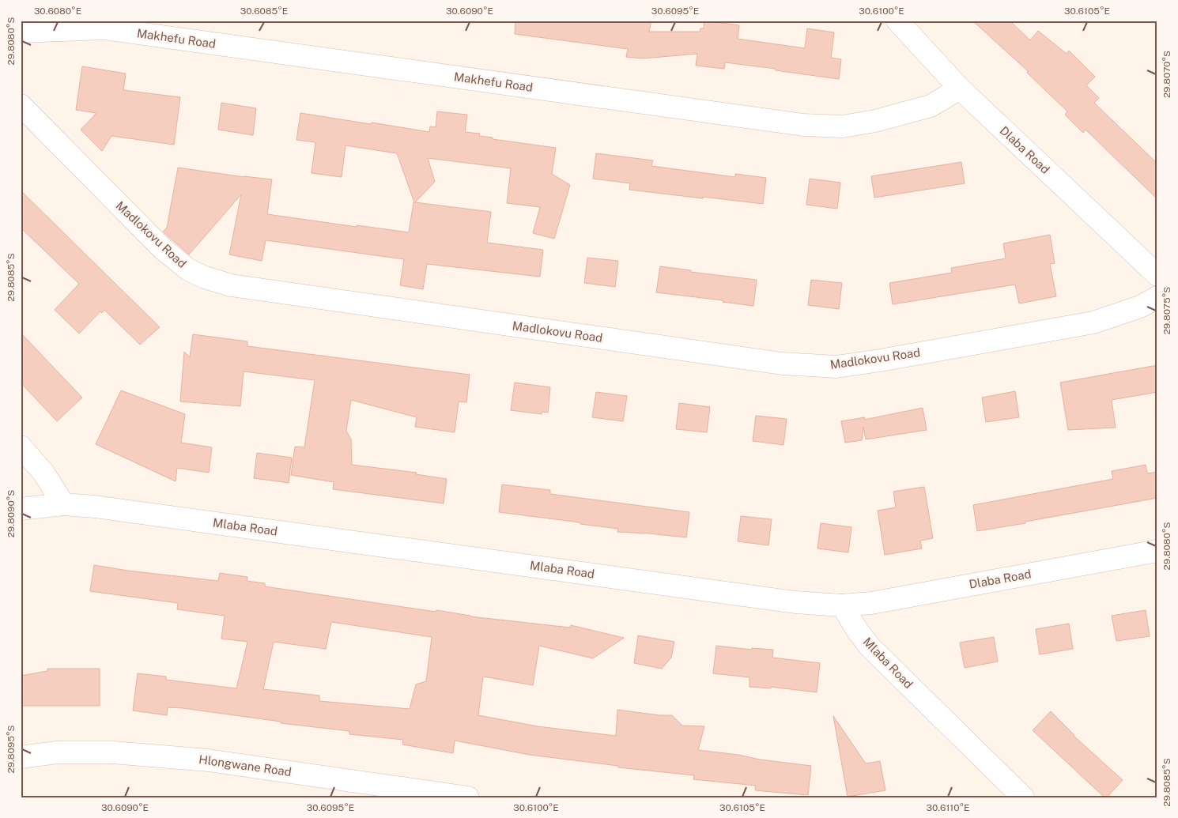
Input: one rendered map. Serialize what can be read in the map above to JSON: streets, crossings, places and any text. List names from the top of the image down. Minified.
{"streets":{"street":["Makhefu Road","Dlaba Road","Madlokovu Road","Mlaba Road","Hlongwane Road"]},"crossings":[["Makhefu Road","Dlaba Road"],["Dlaba Road","Mlaba Road"]],"coordinates":["30.6080°E","30.6085°E","30.6090°E","30.6095°E","30.6100°E","30.6105°E","29.8080°S","29.8070°S","29.8085°S","29.8075°S","29.8090°S","29.8095°S","30.6110°E"]}
